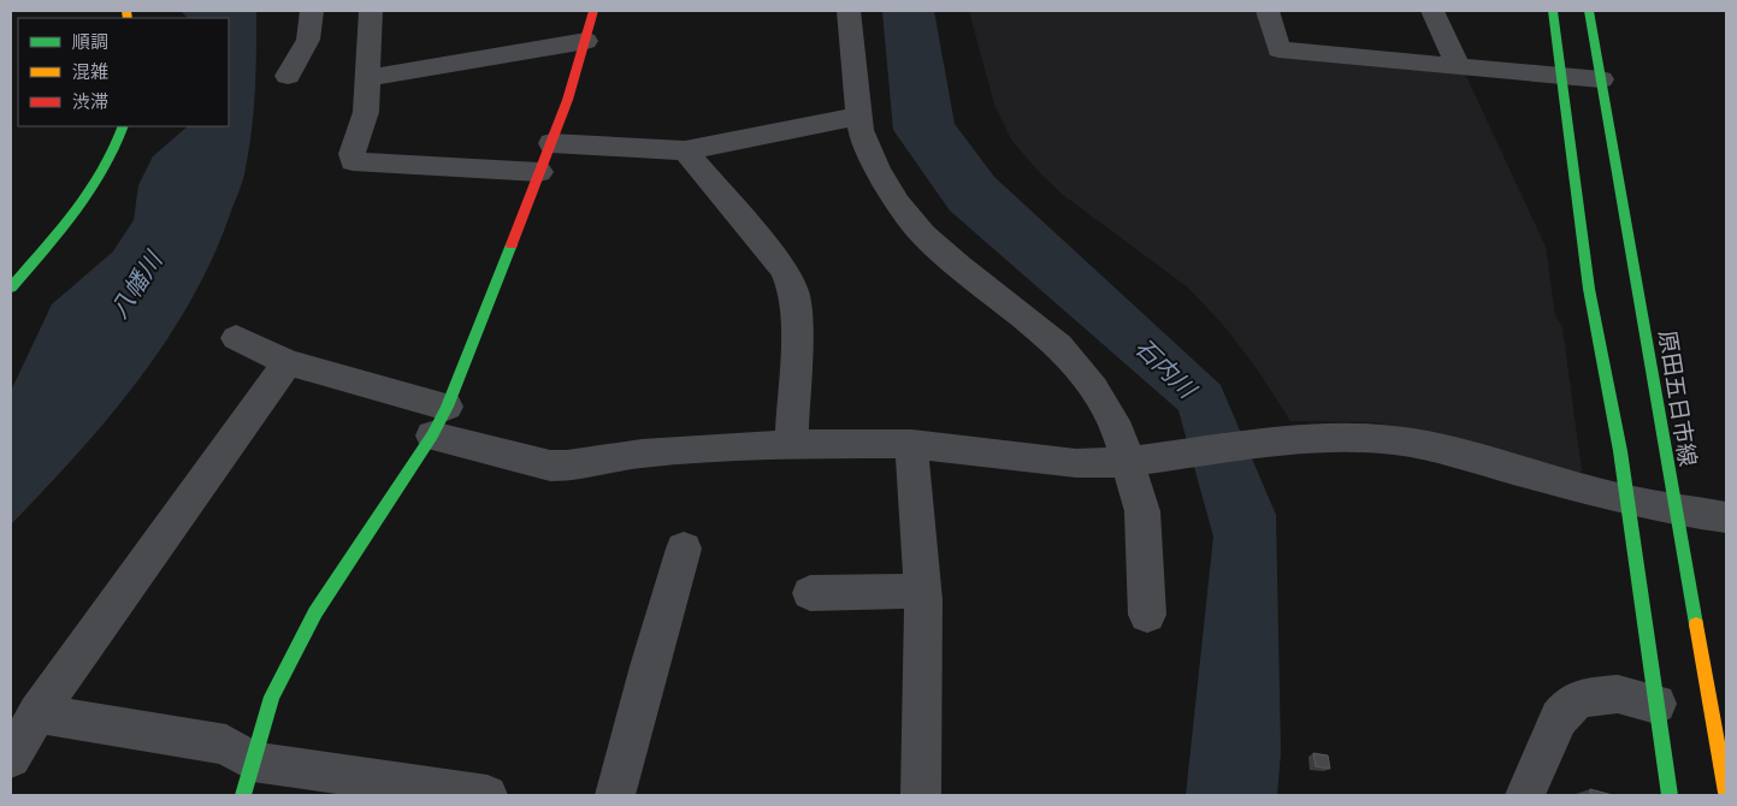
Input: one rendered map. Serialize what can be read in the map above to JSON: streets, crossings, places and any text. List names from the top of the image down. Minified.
{"streets":{"main road":["原田五日市線"]},"water":["八幡川","石内川"],"legend":["順調","混雑","渋滞"]}
